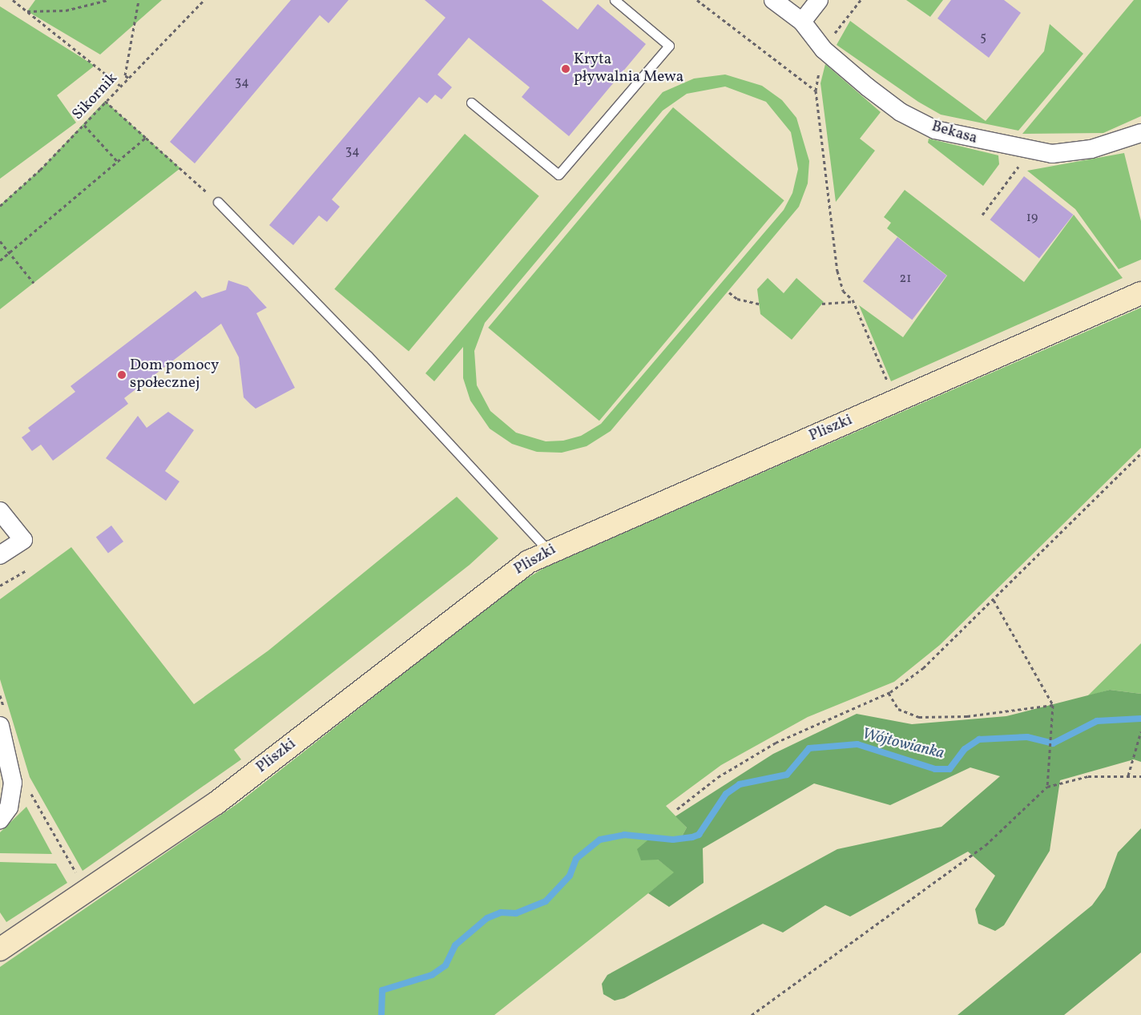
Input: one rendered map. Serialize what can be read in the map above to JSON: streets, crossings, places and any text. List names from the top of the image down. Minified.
{"streets":{"street":["Bekasa","Pliszki"],"path":["Sikornik"]},"water":["Wójtowianka"],"places":["Kryta pływalnia Mewa","Dom pomocy społecznej"],"house_numbers":["5","34","34","19","21"]}
